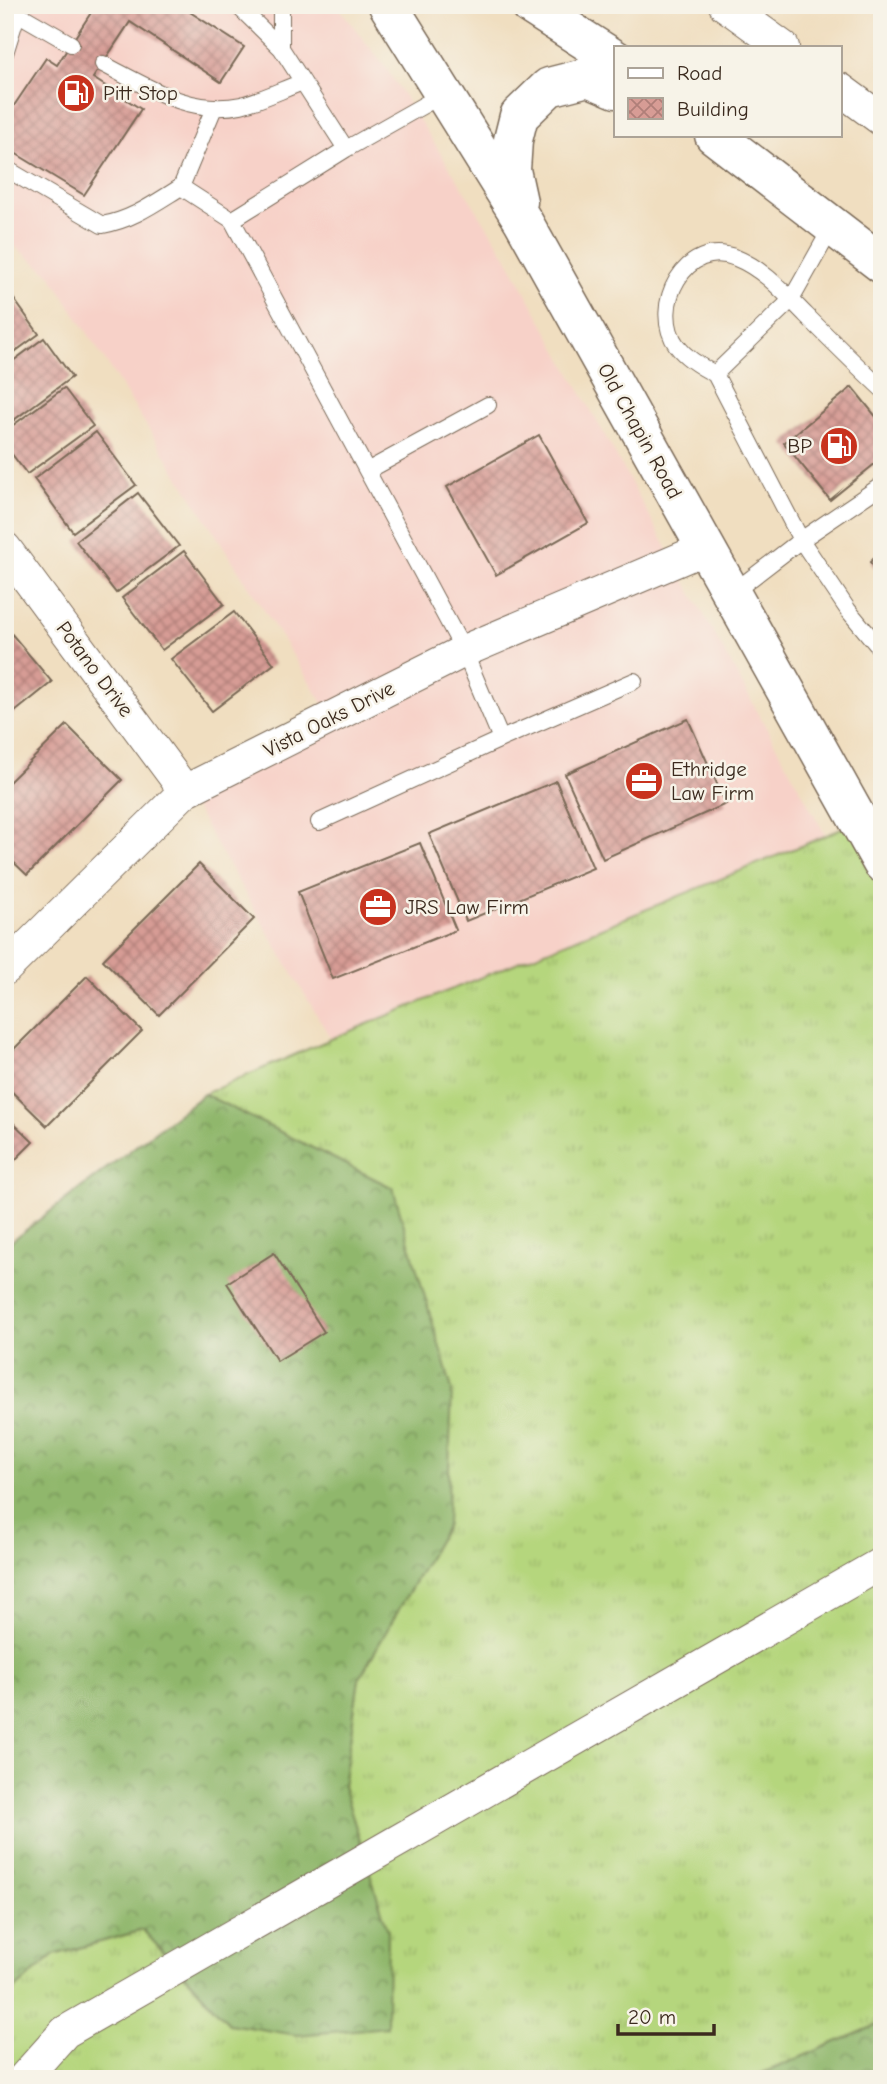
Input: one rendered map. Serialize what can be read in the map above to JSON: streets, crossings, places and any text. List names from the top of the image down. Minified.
{"streets":{"street":["Old Chapin Road","Potano Drive","Vista Oaks Drive"]},"crossings":[["Old Chapin Road","Vista Oaks Drive"],["Potano Drive","Vista Oaks Drive"]],"places":{"fuel station":["Pitt Stop","BP"],"office":["Ethridge Law Firm","JRS Law Firm"]},"legend":["Road","Building"],"scale_bar":"20 m"}
